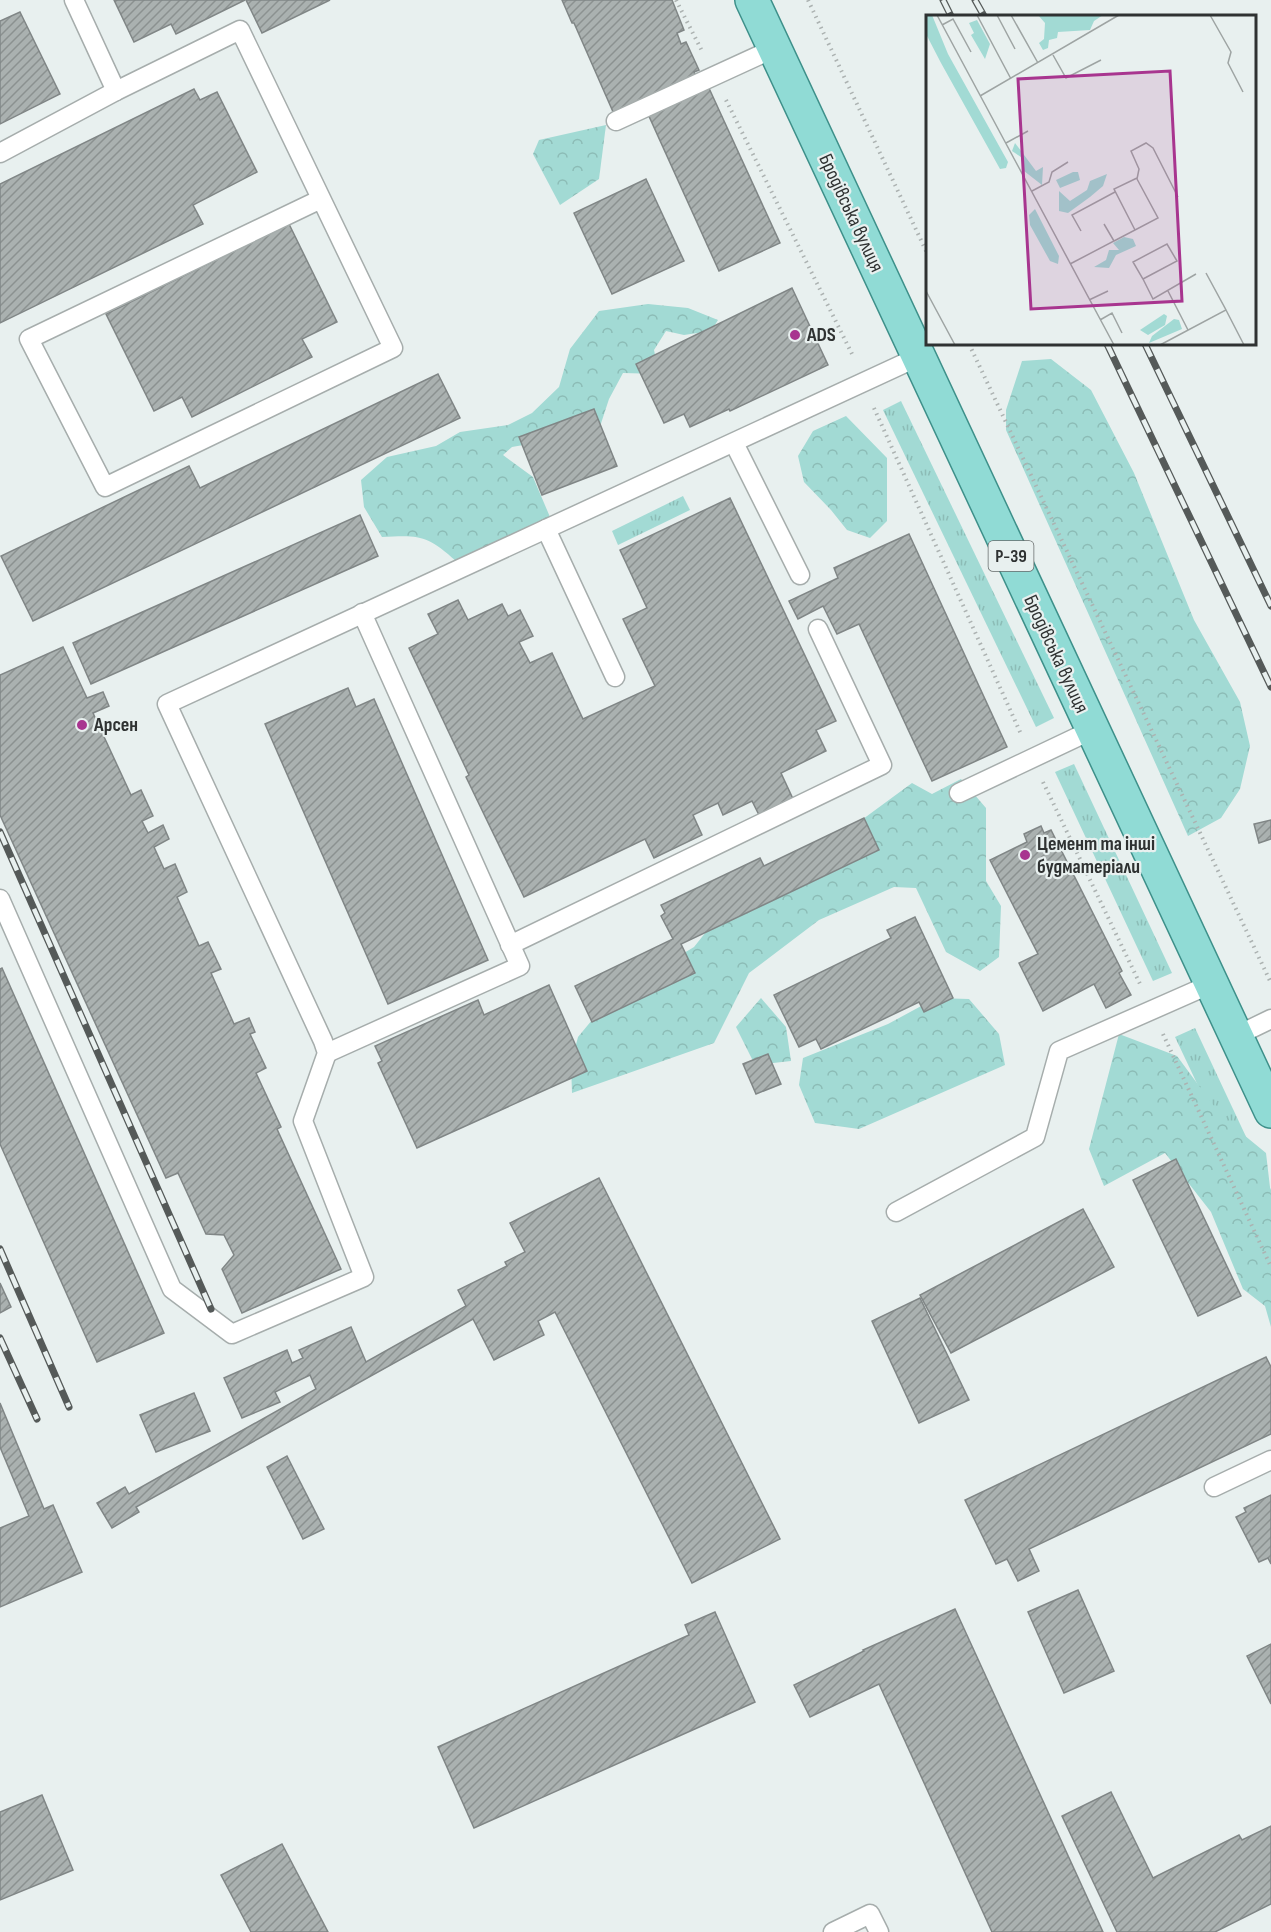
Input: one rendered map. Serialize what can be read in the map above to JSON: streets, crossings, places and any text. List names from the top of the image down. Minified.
{"streets":{"main road":["Бродівська вулиця","Р-39"]},"places":["ADS","Арсен","Цемент та інші будматеріали"]}
